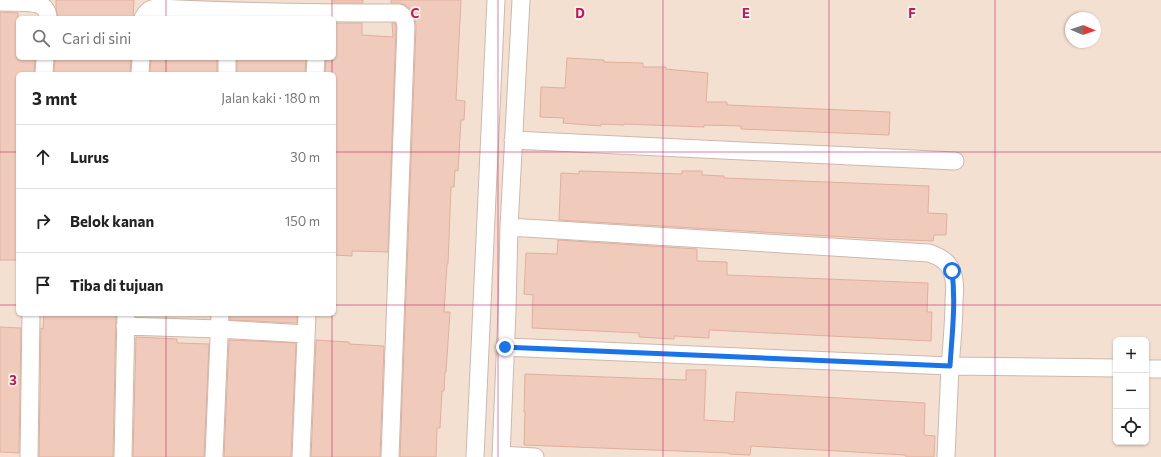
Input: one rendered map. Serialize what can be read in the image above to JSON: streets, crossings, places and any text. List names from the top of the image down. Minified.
{"north":"right","page":{"search":"Cari di sini","heading":["3 mnt","Jalan kaki · 180 m"],"list":[["Lurus","30 m"],["Belok kanan","150 m"],"Tiba di tujuan"],"map_buttons":["+","−"]},"grid":{"columns":["C","D","E","F"],"rows":["3"]}}
